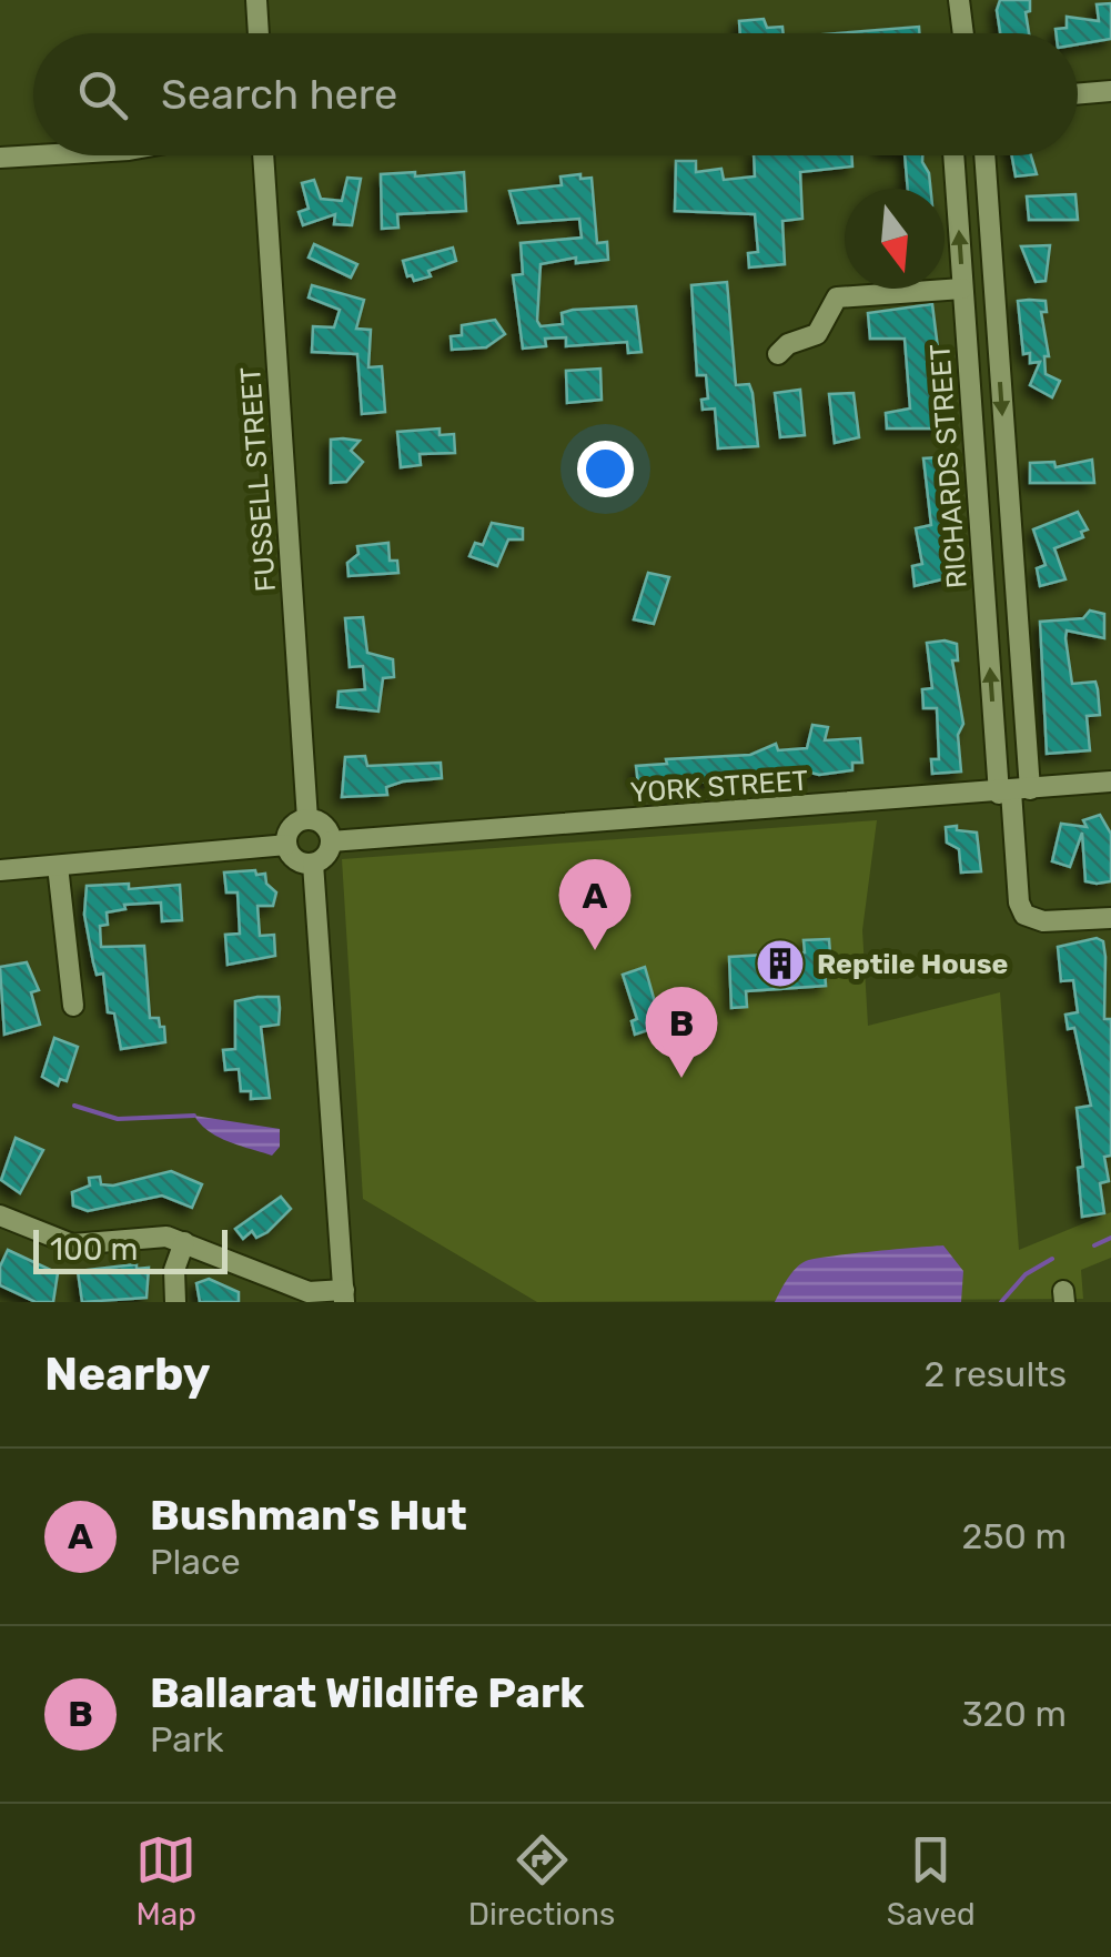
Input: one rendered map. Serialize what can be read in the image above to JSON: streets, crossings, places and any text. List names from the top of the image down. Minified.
{"streets":{"street":["RICHARDS STREET","FUSSELL STREET","YORK STREET"]},"crossings":[["RICHARDS STREET","YORK STREET"],["FUSSELL STREET","YORK STREET"]],"places":{"building":["Reptile House"]},"scale_bar":"100 m","north":"bottom","page":{"search":"Search here","pins":["A","B"],"scale":"100 m","heading":["Nearby","2 results"],"list":[{"mark":"A","name":"Bushman's Hut","note":"Place","value":"250 m"},{"mark":"B","name":"Ballarat Wildlife Park","note":"Park","value":"320 m"}],"nav":["Map","Directions","Saved"]}}
